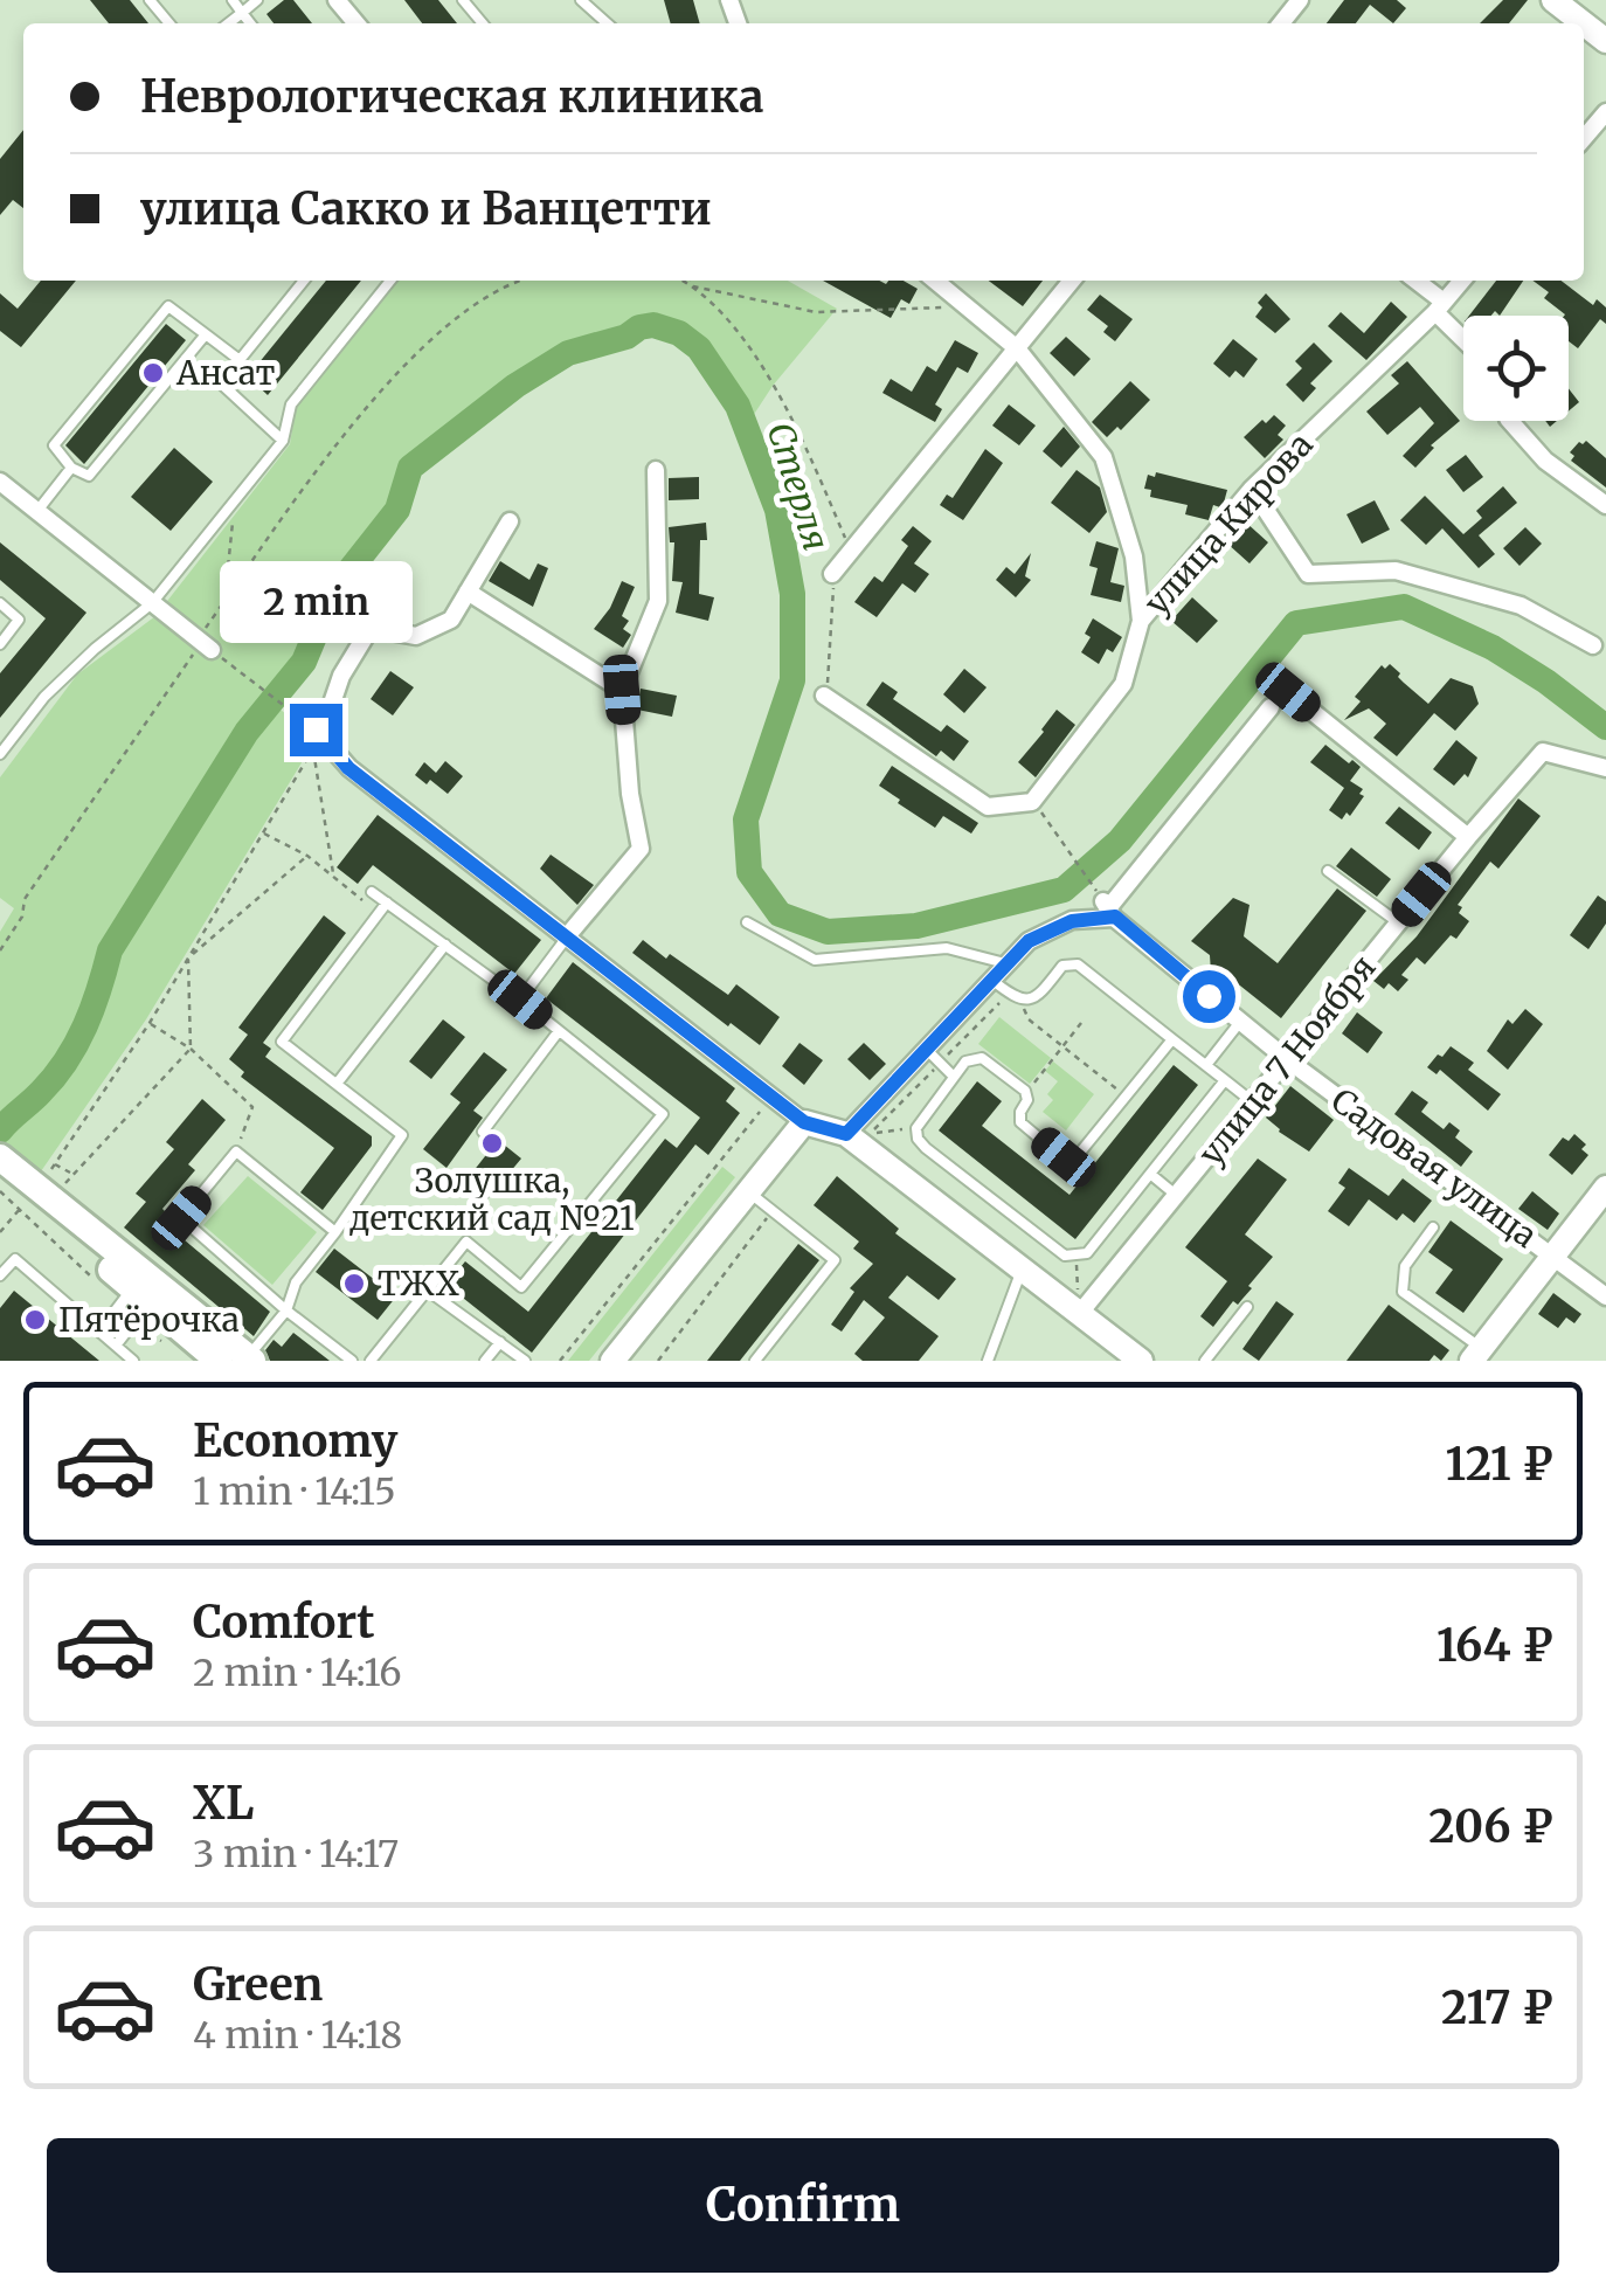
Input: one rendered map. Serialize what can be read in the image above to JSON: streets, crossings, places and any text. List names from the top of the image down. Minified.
{"streets":{"street":["улица Кирова","улица 7 Ноября","Садовая улица"]},"crossings":[["улица 7 Ноября","Садовая улица"]],"water":["Стерля"],"places":["Ансат","Золушка, детский сад №21","ТЖХ","Пятёрочка"],"page":{"banner":["Неврологическая клиника","улица Сакко и Ванцетти"],"bubble":"2 min","list":[{"name":"Economy","note":"1 min · 14:15","value":"121 ₽"},{"name":"Comfort","note":"2 min · 14:16","value":"164 ₽"},{"name":"XL","note":"3 min · 14:17","value":"206 ₽"},{"name":"Green","note":"4 min · 14:18","value":"217 ₽"}],"buttons":"Confirm"}}
